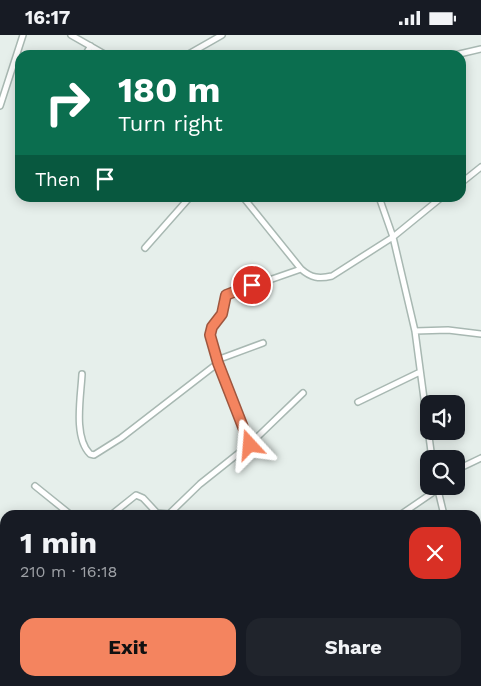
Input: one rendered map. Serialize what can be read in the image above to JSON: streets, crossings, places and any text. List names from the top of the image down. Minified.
{"page":{"status":"16:17","turn":["180 m","Turn right"],"then":"Then","heading":["1 min","210 m · 16:18"],"buttons":["Exit","Share"]}}
